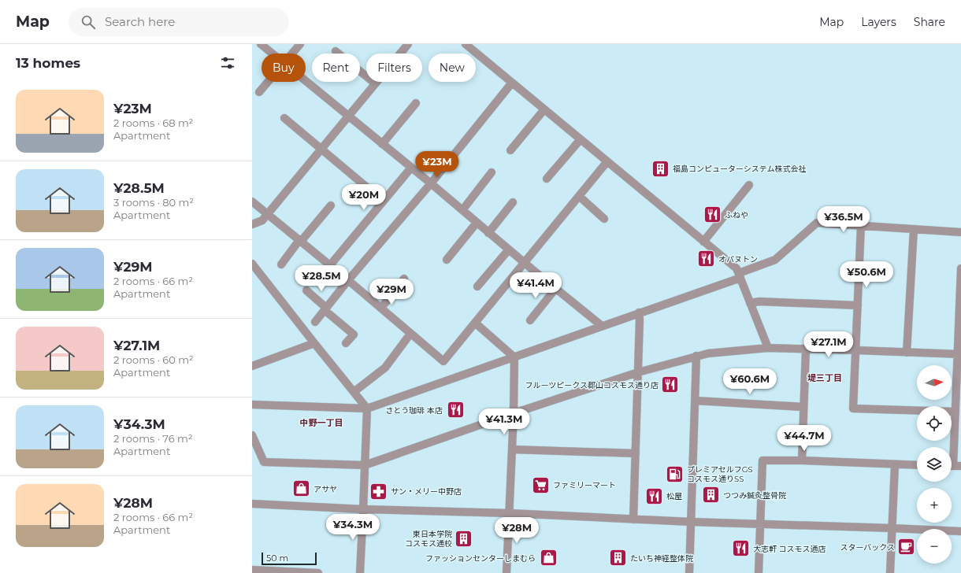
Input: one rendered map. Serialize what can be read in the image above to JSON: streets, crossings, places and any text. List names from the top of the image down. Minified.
{"districts":["堤三丁目","中野一丁目"],"places":{"building":["福島コンピューターシステム株式会社","つつみ鍼灸整骨院","東日本学院 コスモス通校","たいち神経整体院"],"restaurant":["ふねや","オパヌトン","フルーツピークス郡山コスモス通り店","さとう珈琲 本店","松屋","大志軒 コスモス通店"],"fuel station":["プレミアセルフGS コスモス通りSS"],"supermarket":["ファミリーマート"],"shop":["アサヤ","ファッションセンターしまむら"],"pharmacy":["サン・メリー中野店"],"cafe":["スターバックス"]},"scale_bar":"50 m","north":"right","page":{"header":"Map","search":"Search here","nav":["Map","Layers","Share"],"heading":"13 homes","chip":["Buy","Rent","Filters","New"],"list":[{"name":"¥23M","note":"2 rooms · 68 m² · Apartment"},{"name":"¥28.5M","note":"3 rooms · 80 m² · Apartment"},{"name":"¥29M","note":"2 rooms · 66 m² · Apartment"},{"name":"¥27.1M","note":"2 rooms · 60 m² · Apartment"},{"name":"¥34.3M","note":"2 rooms · 76 m² · Apartment"},{"name":"¥28M","note":"2 rooms · 66 m² · Apartment"}],"price":["¥23M","¥20M","¥36.5M","¥50.6M","¥28.5M","¥41.4M","¥29M","¥27.1M","¥60.6M","¥41.3M","¥44.7M","¥34.3M","¥28M"],"map_buttons":["+","−"],"scale":"50 m"}}
